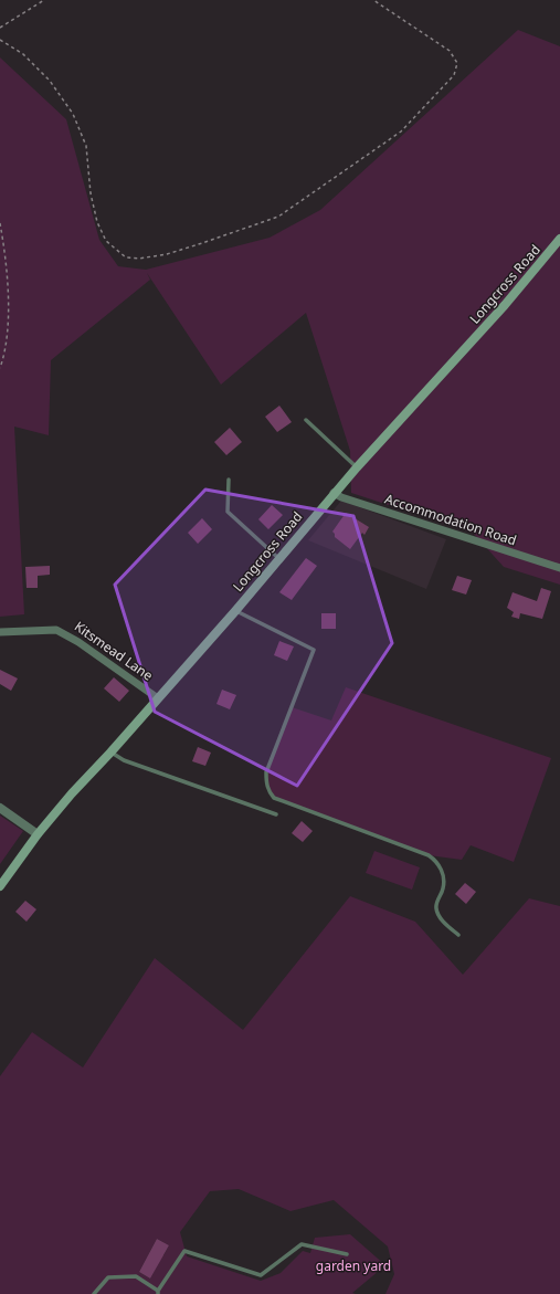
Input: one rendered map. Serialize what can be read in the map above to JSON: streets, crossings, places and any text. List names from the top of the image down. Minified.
{"streets":{"main road":["Longcross Road"],"street":["Accommodation Road","Kitsmead Lane"]},"crossings":[["Longcross Road","Accommodation Road"],["Longcross Road","Kitsmead Lane"]],"parks":["garden yard"]}
